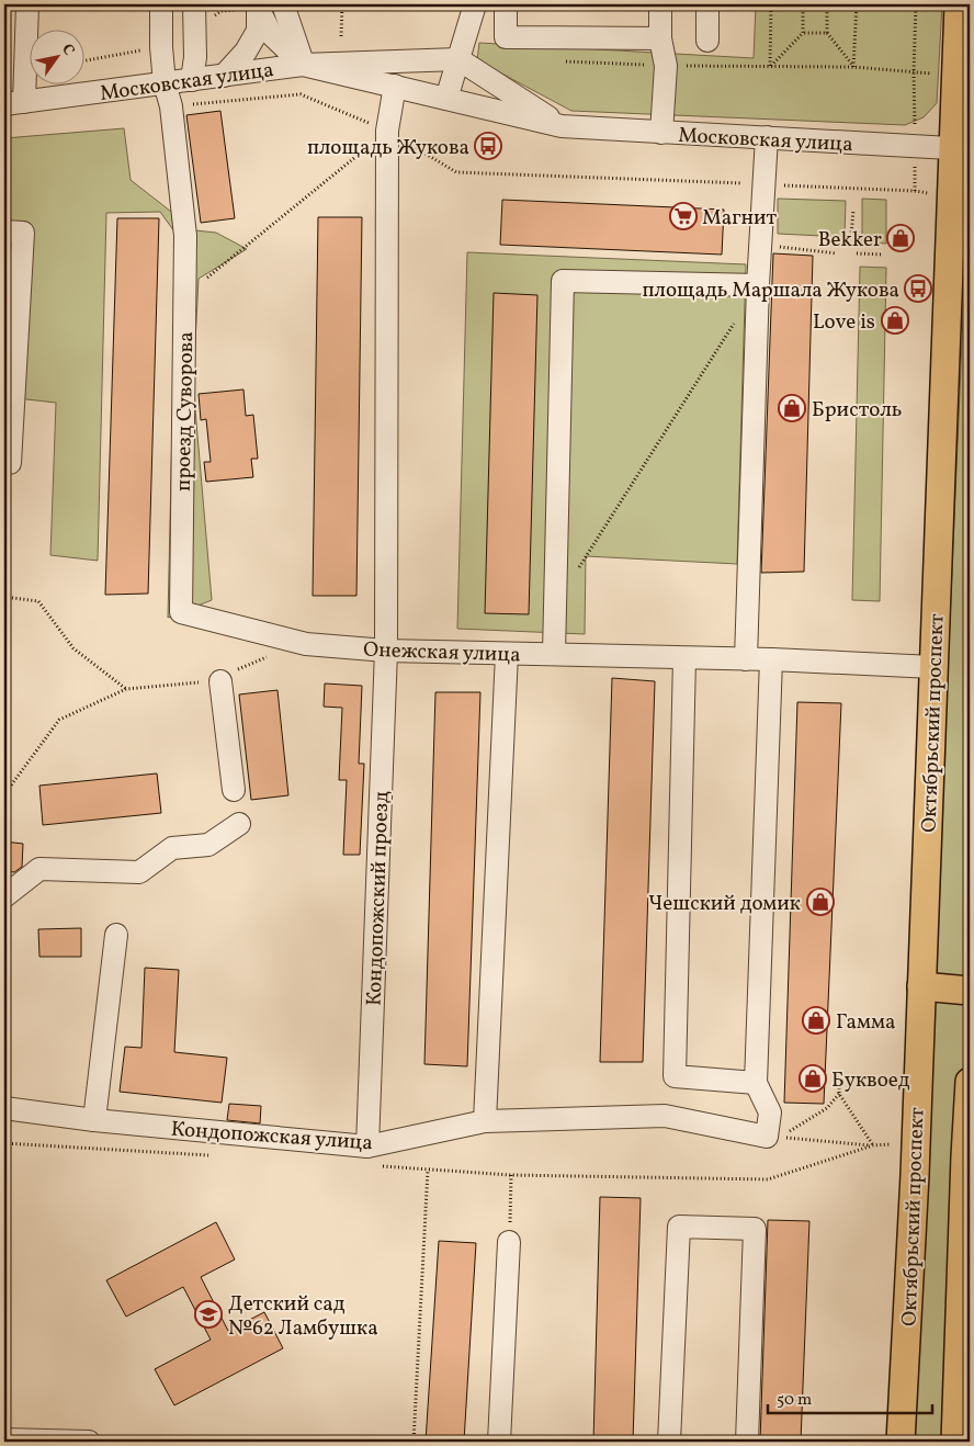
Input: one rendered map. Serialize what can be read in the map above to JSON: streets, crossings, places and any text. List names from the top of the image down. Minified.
{"streets":{"main road":["Октябрьский проспект"],"street":["Московская улица","проезд Суворова","Онежская улица","Кондопожский проезд","Кондопожская улица"]},"crossings":[["Московская улица","проезд Суворова"],["Московская улица","Октябрьский проспект"],["Московская улица","Кондопожский проезд"],["проезд Суворова","Онежская улица"],["Онежская улица","Октябрьский проспект"],["Онежская улица","Кондопожский проезд"],["Кондопожский проезд","Кондопожская улица"]],"places":{"bus stop":["площадь Жукова","площадь Маршала Жукова"],"supermarket":["Магнит"],"shop":["Bekker","Love is","Бристоль","Чешский домик","Гамма","Буквоед"],"school or university":["Детский сад №62 Ламбушка"]},"scale_bar":"50 m","north":"top right"}
